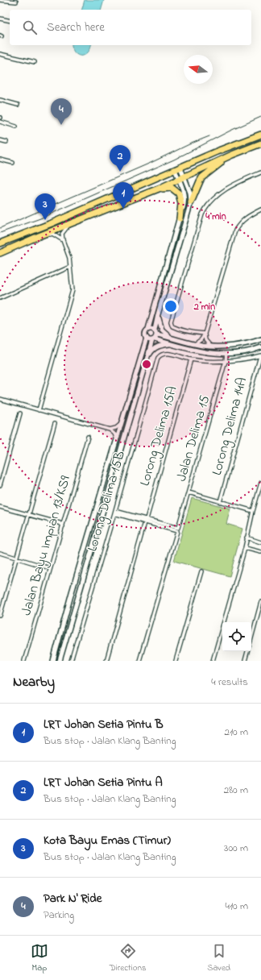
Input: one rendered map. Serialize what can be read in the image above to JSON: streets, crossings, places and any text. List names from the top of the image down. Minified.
{"streets":{"street":["Lorong Delima 14A","Lorong Delima 15A","Jalan Delima 15","Lorong Delima 15B","Jalan Bayu Impian 13/KS9"]},"crossings":[["Lorong Delima 15A","Lorong Delima 15B"]],"north":"left","page":{"search":"Search here","pins":["4","2","1","3"],"heading":["Nearby","4 results"],"list":[{"mark":"1","name":"LRT Johan Setia Pintu B","note":"Bus stop · Jalan Klang Banting","value":"210 m"},{"mark":"2","name":"LRT Johan Setia Pintu A","note":"Bus stop · Jalan Klang Banting","value":"280 m"},{"mark":"3","name":"Kota Bayu Emas (Timur)","note":"Bus stop · Jalan Klang Banting","value":"300 m"},{"mark":"4","name":"Park N' Ride","note":"Parking","value":"410 m"}],"nav":["Map","Directions","Saved"]},"rings":["4 min","2 min"]}
